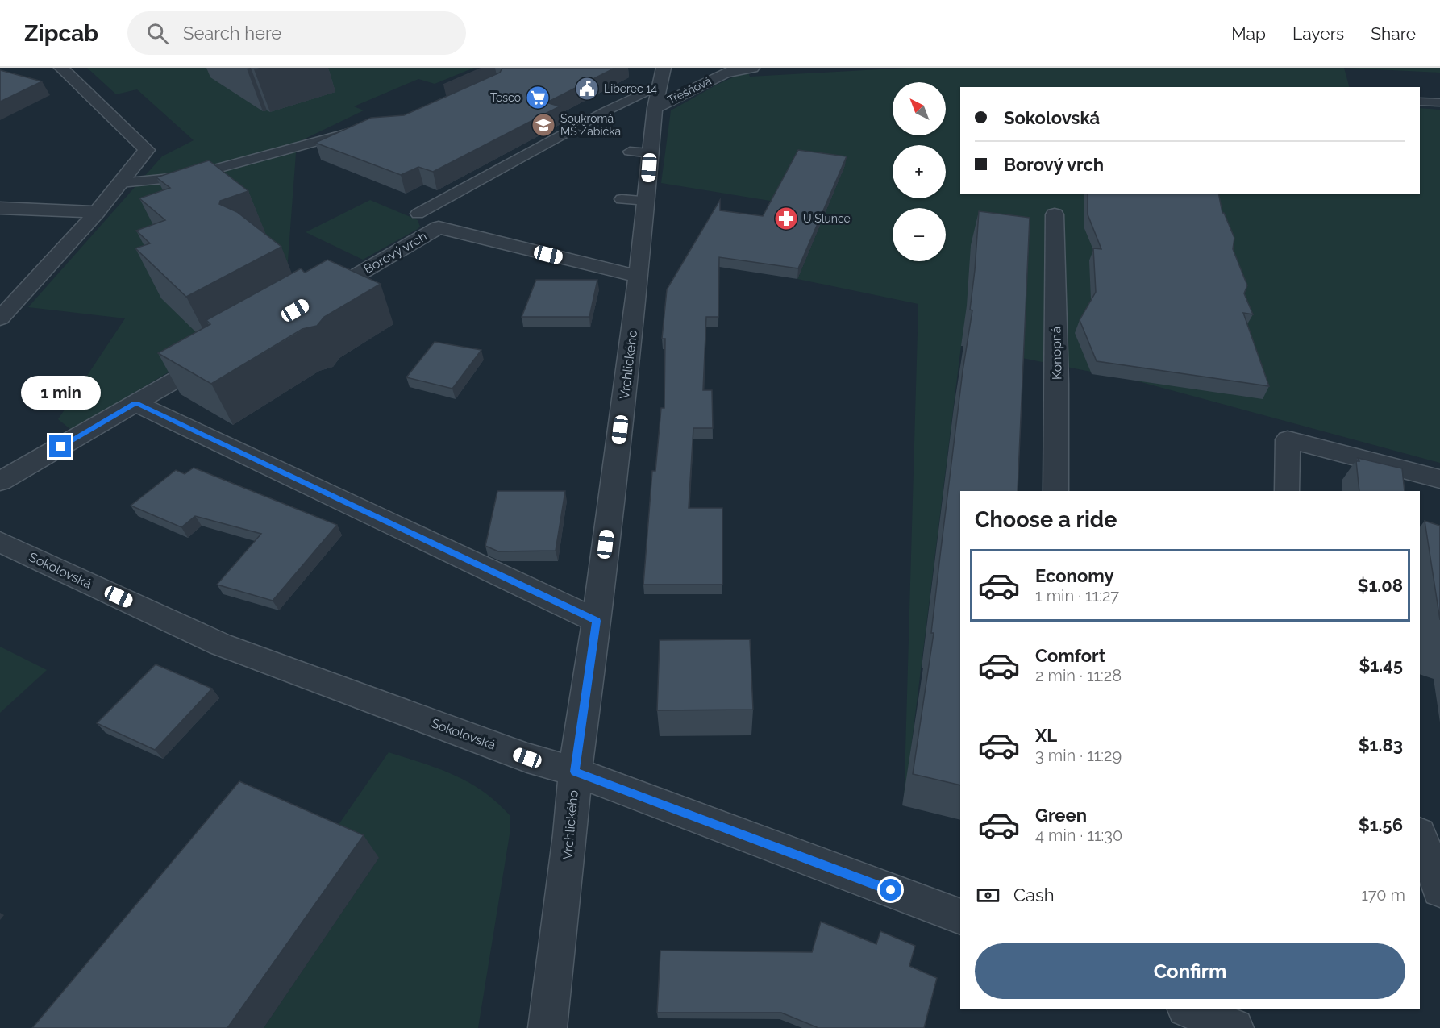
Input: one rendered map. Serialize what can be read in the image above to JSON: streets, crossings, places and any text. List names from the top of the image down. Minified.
{"streets":{"street":["Třešňová","Borový vrch","Konopná","Vrchlického","Sokolovská"]},"crossings":[["Třešňová","Vrchlického"],["Borový vrch","Vrchlického"],["Vrchlického","Sokolovská"]],"places":{"public building":["Liberec 14"],"supermarket":["Tesco"],"school or university":["Soukromá MŠ Žabička"],"pharmacy":["U Slunce"]},"north":"top left","page":{"header":"Zipcab","search":"Search here","nav":["Map","Layers","Share"],"map_buttons":["+","−"],"banner":["Sokolovská","Borový vrch"],"bubble":"1 min","heading":"Choose a ride","list":[{"name":"Economy","note":"1 min · 11:27","value":"$1.08"},{"name":"Comfort","note":"2 min · 11:28","value":"$1.45"},{"name":"XL","note":"3 min · 11:29","value":"$1.83"},{"name":"Green","note":"4 min · 11:30","value":"$1.56"}],"pay":["Cash","170 m"],"buttons":"Confirm"}}
